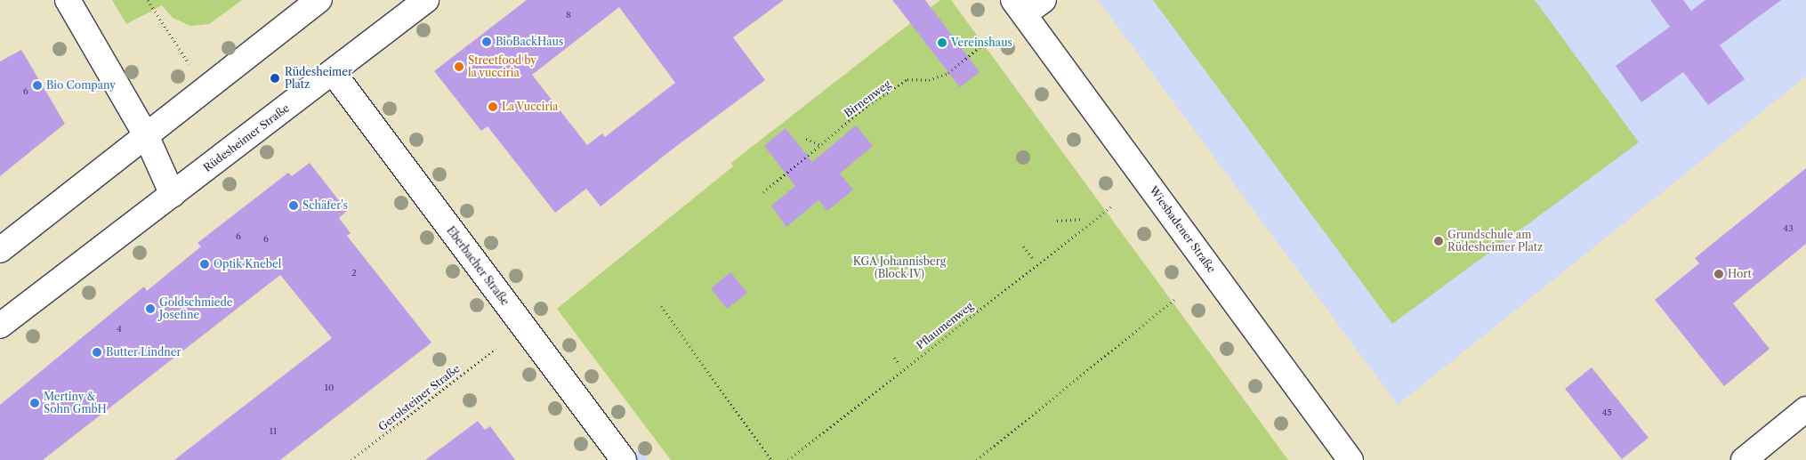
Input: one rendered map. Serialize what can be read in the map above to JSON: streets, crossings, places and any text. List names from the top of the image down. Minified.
{"streets":{"street":["Rüdesheimer Straße","Wiesbadener Straße","Eberbacher Straße"],"path":["Birnenweg","Pflaumenweg","Gerolsteiner Straße"]},"crossings":[["Rüdesheimer Straße","Eberbacher Straße"]],"parks":["KGA Johannisberg (Block IV)"],"places":["BioBackHaus","Vereinshaus","Streetfood by la vucciria","Rüdesheimer Platz","Bio Company","La Vucciria","Schäfer's","Grundschule am Rüdesheimer Platz","Optik Knebel","Hort","Goldschmiede Josefine","Butter Lindner","Mertiny & Sohn GmbH"],"house_numbers":["8","6","43","6","6","2","4","10","45","11"]}
